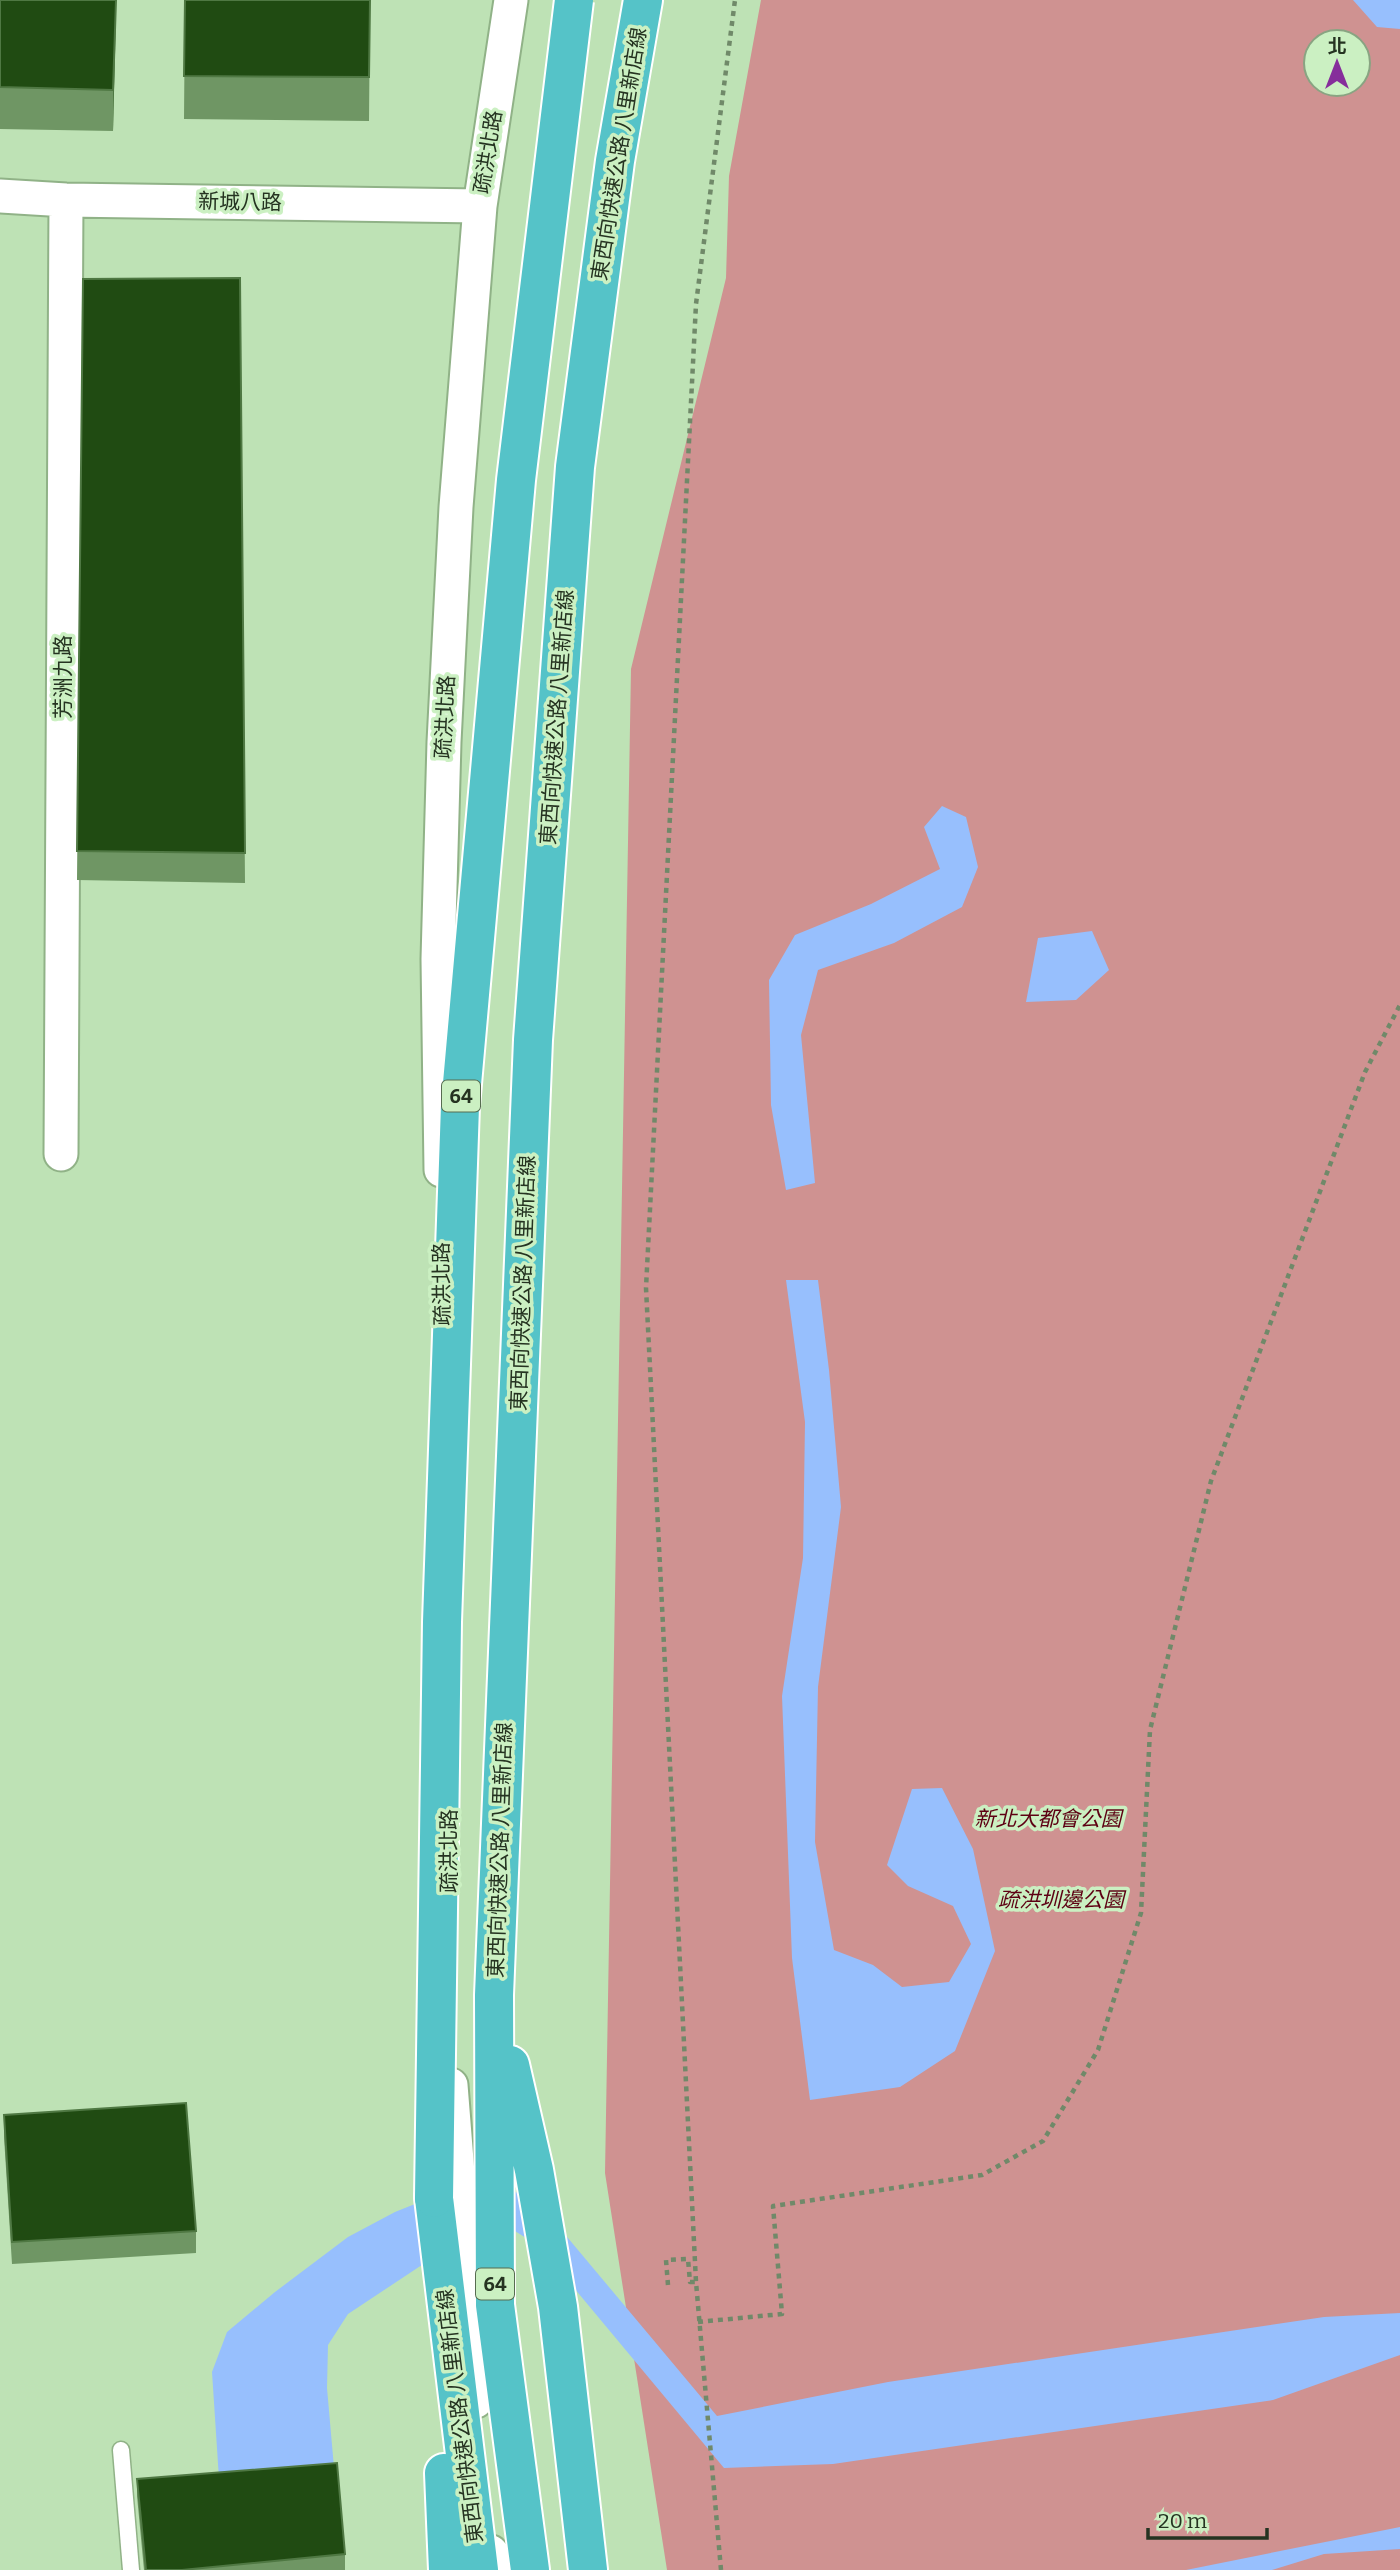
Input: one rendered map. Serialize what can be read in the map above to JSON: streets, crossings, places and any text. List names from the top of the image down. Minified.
{"streets":{"highway":["東西向快速公路 八里新店線","64"],"street":["疏洪北路","新城八路","芳洲九路"]},"crossings":[["疏洪北路","東西向快速公路 八里新店線"],["疏洪北路","新城八路"],["新城八路","芳洲九路"]],"parks":["新北大都會公園","疏洪圳邊公園"],"scale_bar":"20 m","north":"top"}
